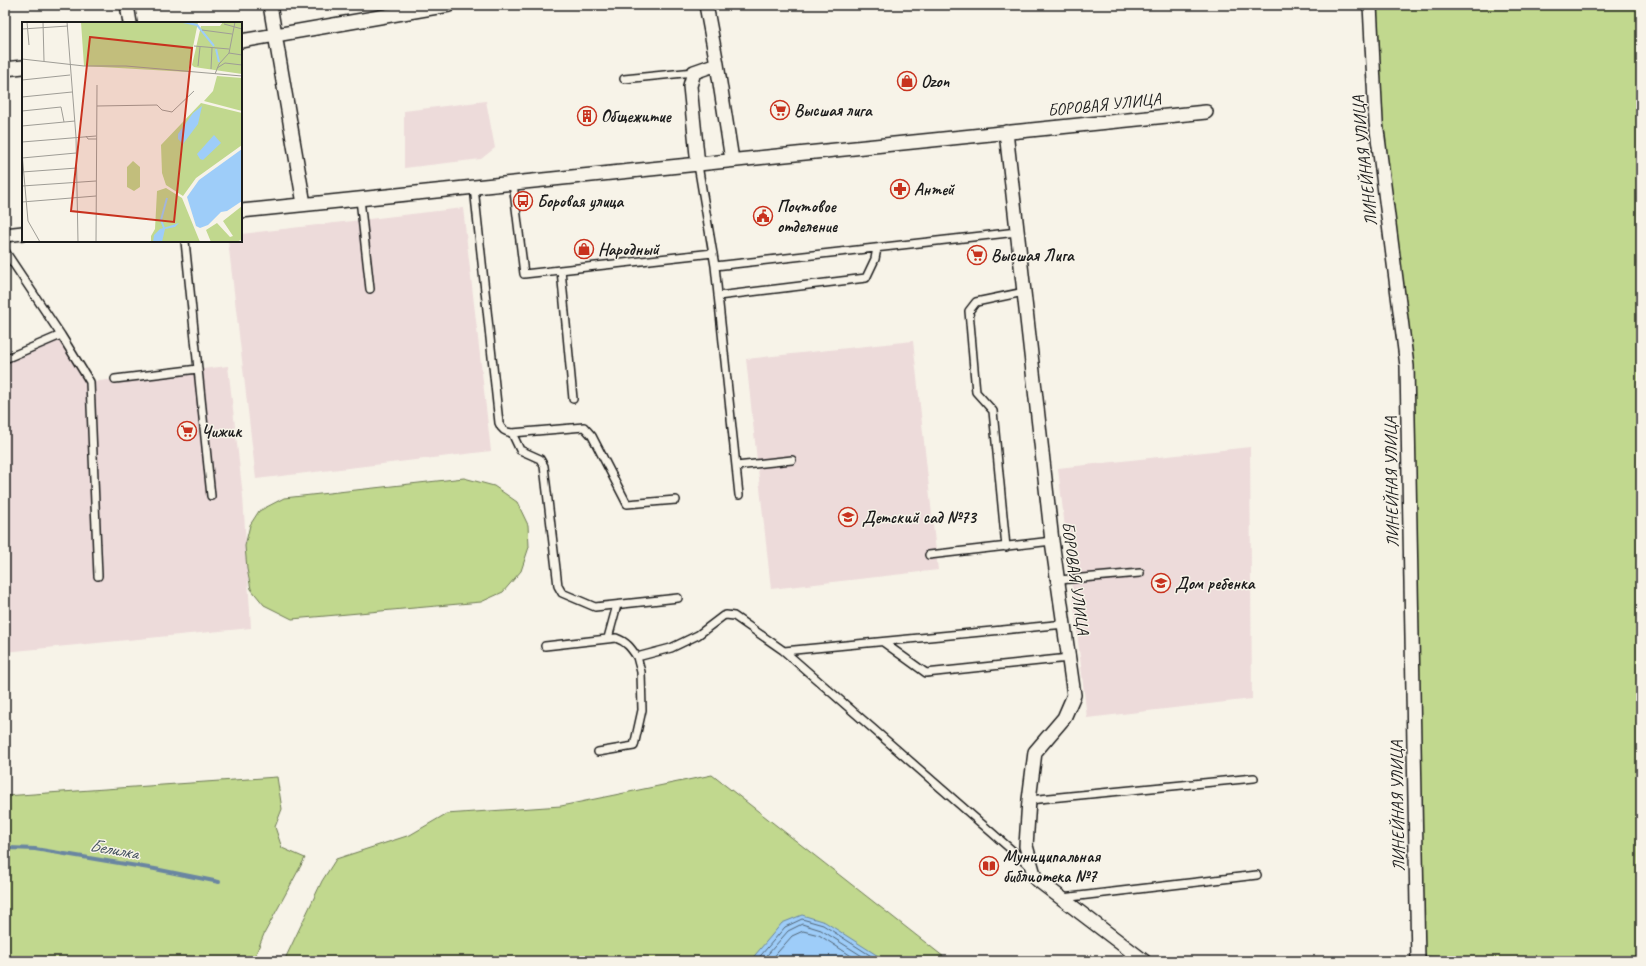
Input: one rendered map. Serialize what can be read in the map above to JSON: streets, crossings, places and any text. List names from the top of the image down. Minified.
{"streets":{"street":["БОРОВАЯ УЛИЦА","ЛИНЕЙНАЯ УЛИЦА"]},"water":["Белилка"],"places":{"shop":["Ozon","Народный"],"supermarket":["Высшая лига","Высшая Лига","Чижик"],"building":["Общежитие"],"pharmacy":["Антей"],"bus stop":["Боровая улица"],"public building":["Почтовое отделение"],"school or university":["Детский сад №73","Дом ребенка"],"library":["Муниципальная библиотека №7"]}}
